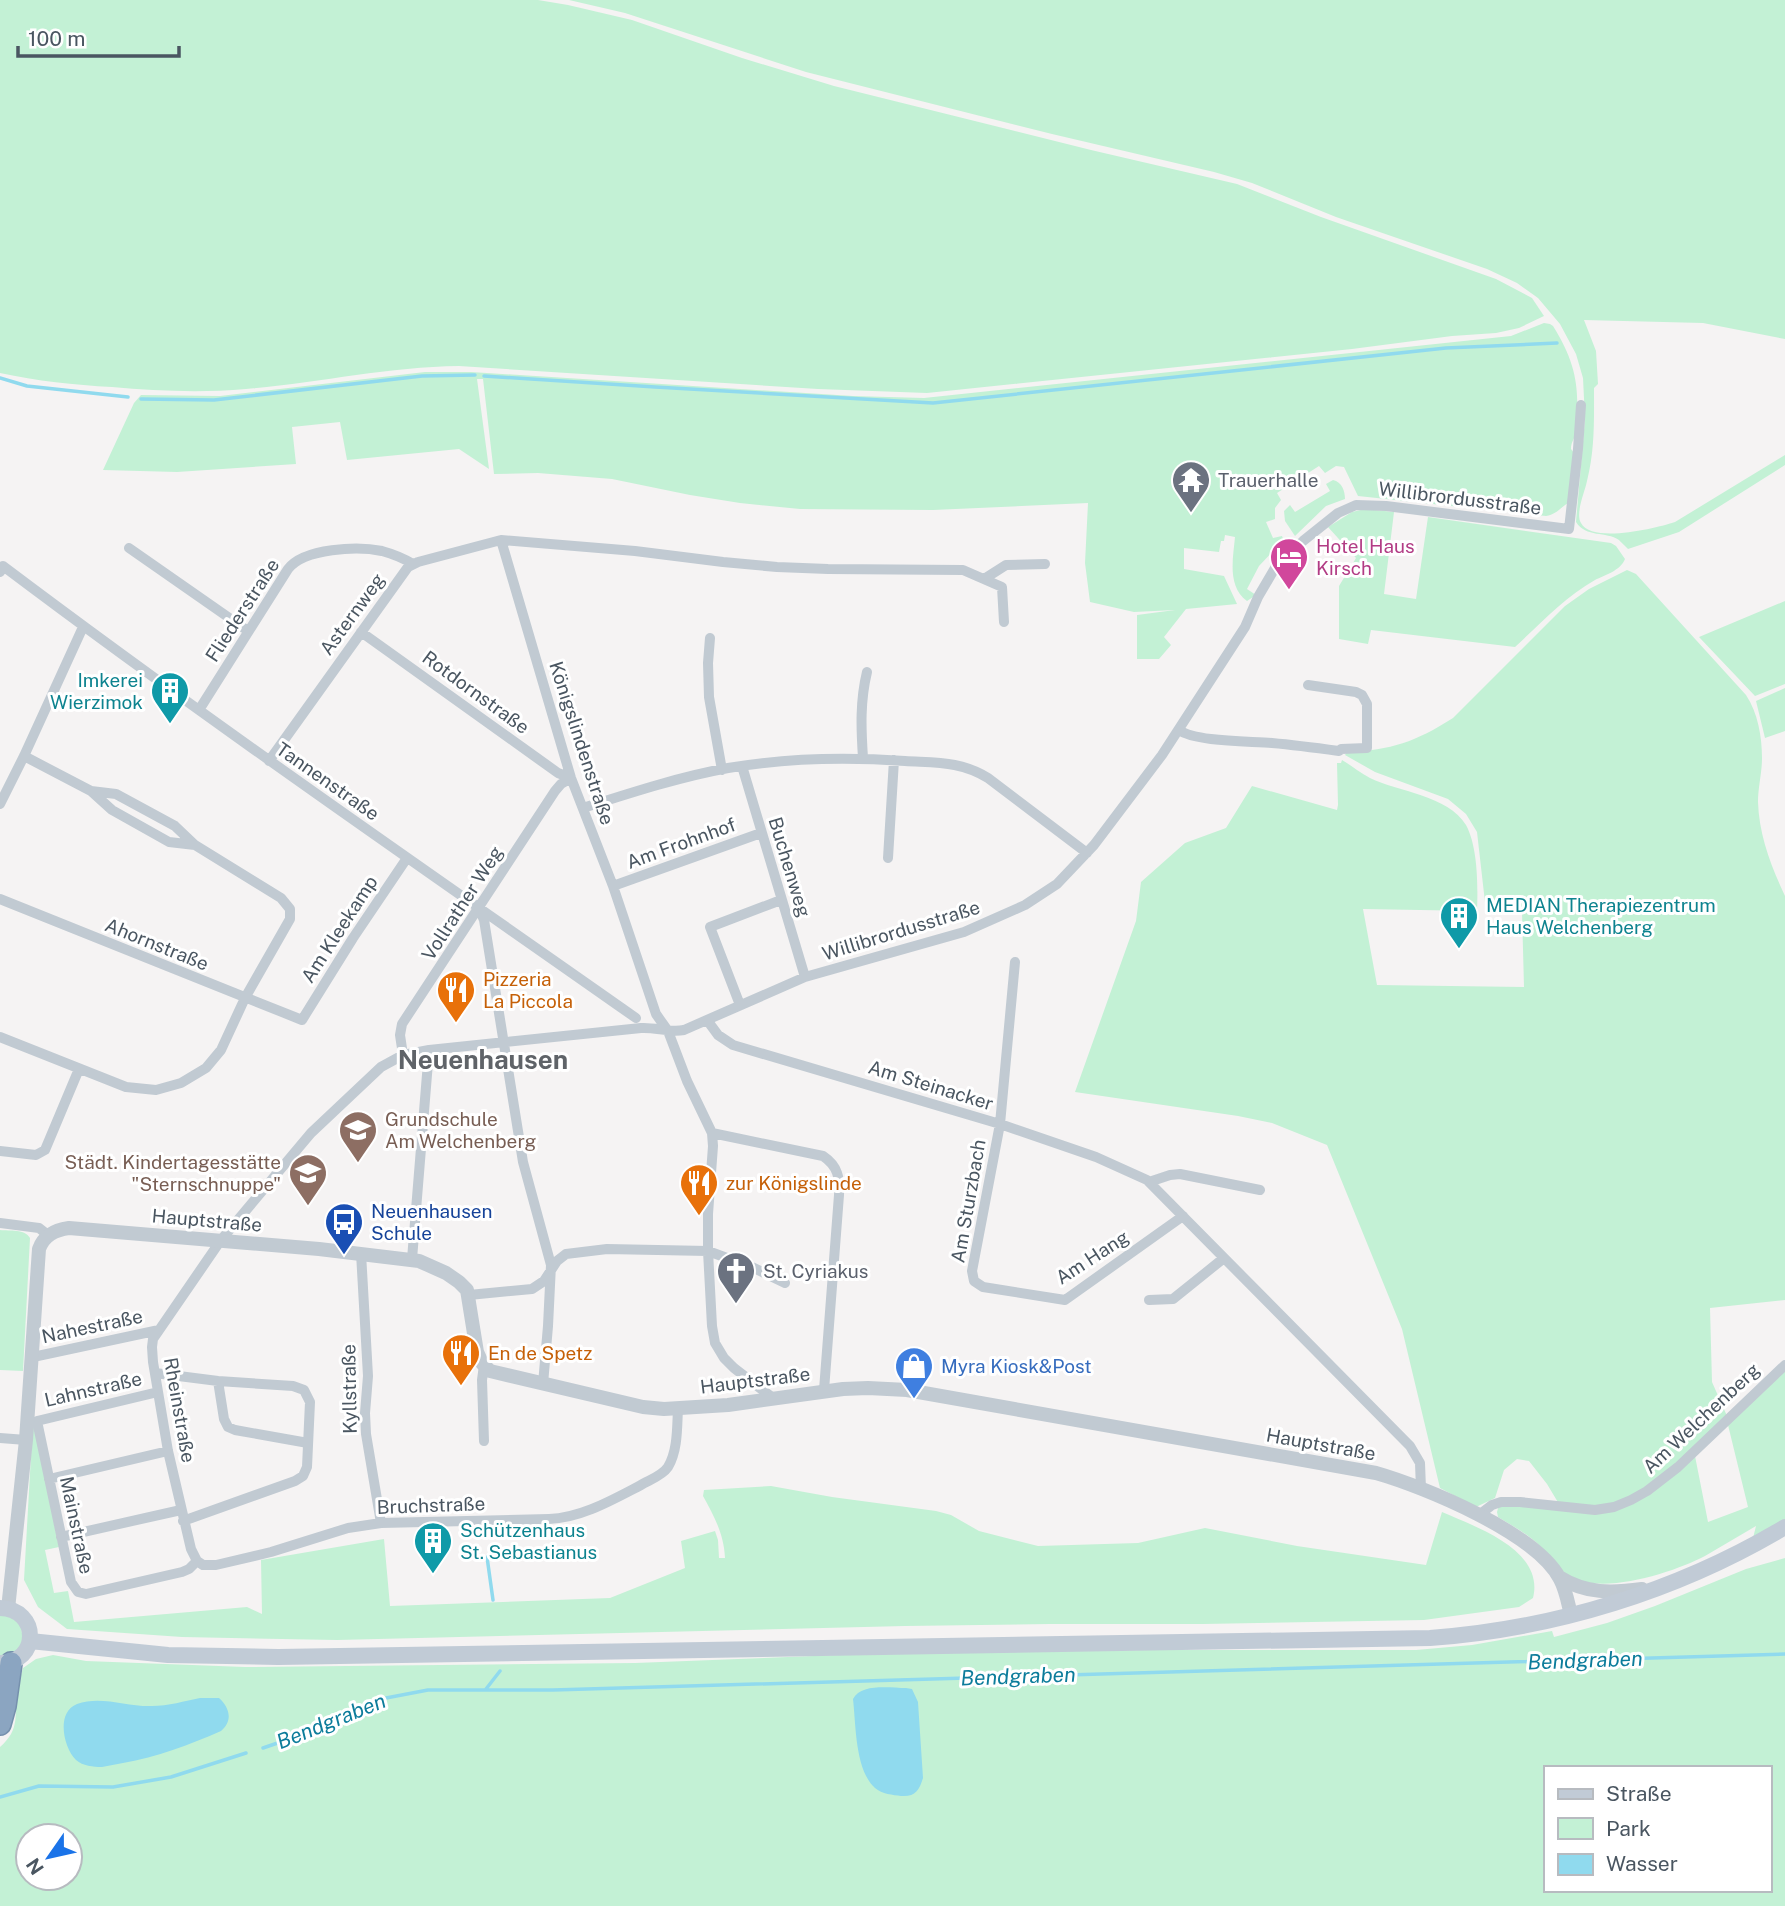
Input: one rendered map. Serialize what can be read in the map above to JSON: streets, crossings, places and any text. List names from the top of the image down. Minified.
{"streets":{"street":["Willibrordusstraße","Fliederstraße","Asternweg","Rotdornstraße","Königslindenstraße","Tannenstraße","Am Frohnhof","Buchenweg","Vollrather Weg","Am Kleekamp","Ahornstraße","Am Steinacker","Am Sturzbach","Hauptstraße","Am Hang","Nahestraße","Lahnstraße","Kyllstraße","Rheinstraße","Am Welchenberg","Bruchstraße","Mainstraße"]},"crossings":[["Willibrordusstraße","Königslindenstraße"],["Willibrordusstraße","Buchenweg"],["Willibrordusstraße","Vollrather Weg"],["Willibrordusstraße","Am Steinacker"],["Willibrordusstraße","Hauptstraße"],["Willibrordusstraße","Rheinstraße"],["Fliederstraße","Asternweg"],["Fliederstraße","Tannenstraße"],["Asternweg","Rotdornstraße"],["Asternweg","Tannenstraße"],["Rotdornstraße","Königslindenstraße"],["Rotdornstraße","Vollrather Weg"],["Königslindenstraße","Am Frohnhof"],["Königslindenstraße","Vollrather Weg"],["Königslindenstraße","Hauptstraße"],["Tannenstraße","Vollrather Weg"],["Tannenstraße","Am Kleekamp"],["Am Frohnhof","Buchenweg"],["Am Kleekamp","Ahornstraße"],["Am Steinacker","Am Sturzbach"],["Am Steinacker","Hauptstraße"],["Am Steinacker","Am Hang"],["Am Sturzbach","Am Hang"],["Hauptstraße","Kyllstraße"],["Hauptstraße","Rheinstraße"],["Hauptstraße","Am Welchenberg"],["Hauptstraße","Bruchstraße"],["Nahestraße","Rheinstraße"],["Lahnstraße","Rheinstraße"],["Lahnstraße","Mainstraße"],["Kyllstraße","Bruchstraße"],["Rheinstraße","Bruchstraße"],["Rheinstraße","Mainstraße"],["Bruchstraße","Mainstraße"]],"districts":["Neuenhausen"],"water":["Bendgraben"],"places":{"temple":["Trauerhalle"],"hotel":["Hotel Haus Kirsch"],"building":["Imkerei Wierzimok","MEDIAN Therapiezentrum Haus Welchenberg","Schützenhaus St. Sebastianus"],"restaurant":["Pizzeria La Piccola","zur Königslinde","En de Spetz"],"school or university":["Grundschule Am Welchenberg","Städt. Kindertagesstätte \"Sternschnuppe\""],"bus stop":["Neuenhausen Schule"],"church":["St. Cyriakus"],"shop":["Myra Kiosk&Post"]},"legend":["Straße","Park","Wasser"],"scale_bar":"100 m","north":"bottom left"}
